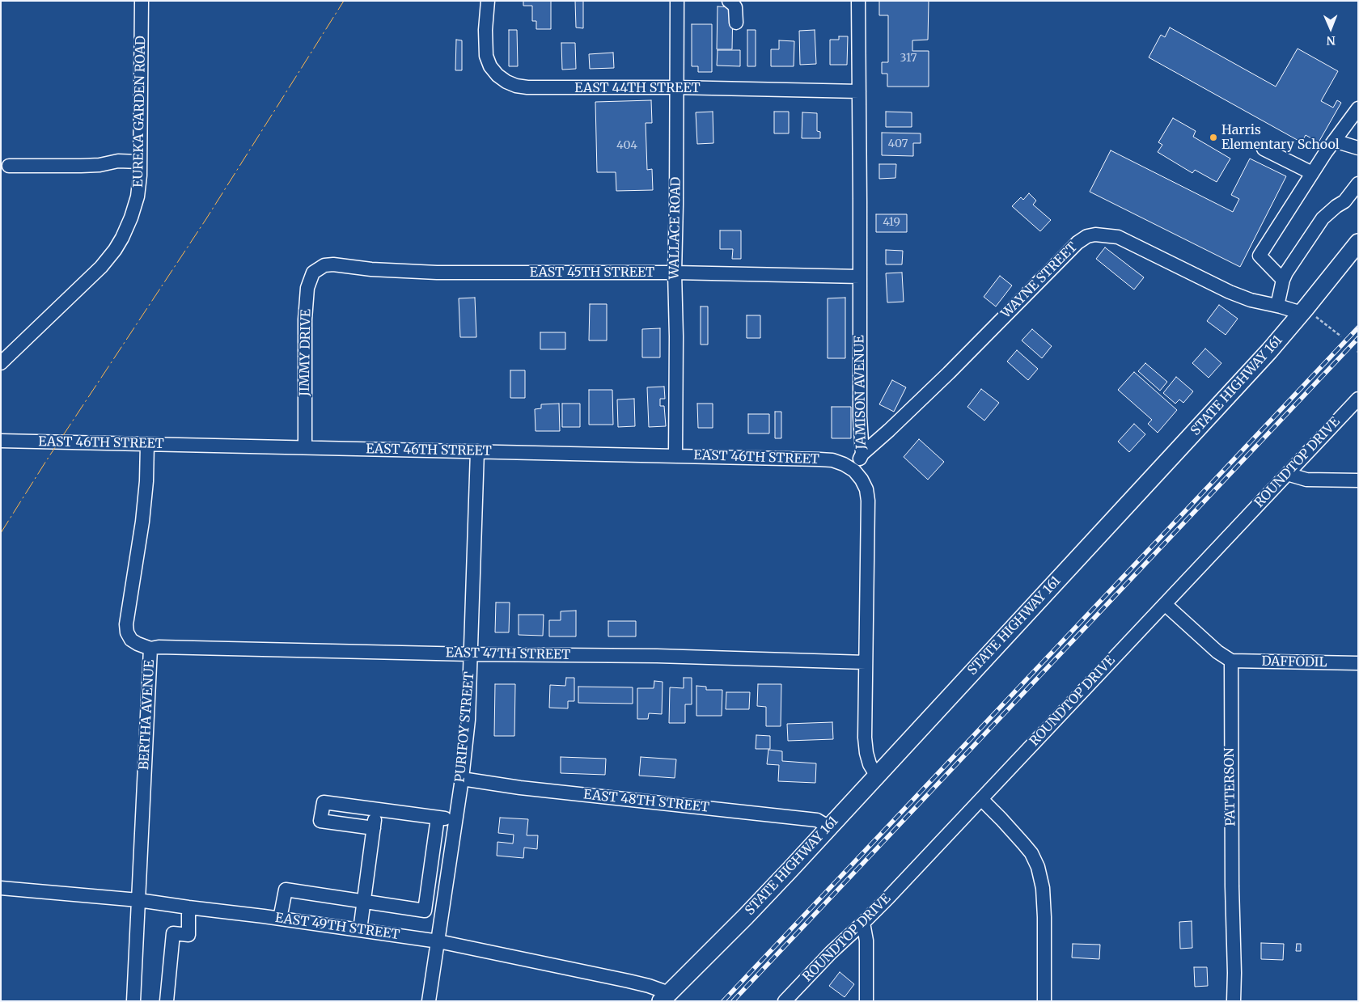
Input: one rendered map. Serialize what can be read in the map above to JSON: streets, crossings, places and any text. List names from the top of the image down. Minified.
{"streets":{"main road":["STATE HIGHWAY 161"],"street":["EAST 44TH STREET","EUREKA GARDEN ROAD","WALLACE ROAD","EAST 45TH STREET","WAYNE STREET","JIMMY DRIVE","JAMISON AVENUE","EAST 46TH STREET","ROUNDTOP DRIVE","EAST 47TH STREET","DAFFODIL","BERTHA AVENUE","PURIFOY STREET","PATTERSON","EAST 48TH STREET","EAST 49TH STREET"]},"crossings":[["EAST 44TH STREET","WALLACE ROAD"],["EAST 44TH STREET","JAMISON AVENUE"],["WALLACE ROAD","EAST 45TH STREET"],["WALLACE ROAD","EAST 46TH STREET"],["EAST 45TH STREET","JIMMY DRIVE"],["EAST 45TH STREET","JAMISON AVENUE"],["WAYNE STREET","STATE HIGHWAY 161"],["WAYNE STREET","JAMISON AVENUE"],["JIMMY DRIVE","EAST 46TH STREET"],["STATE HIGHWAY 161","EAST 48TH STREET"],["STATE HIGHWAY 161","EAST 49TH STREET"],["JAMISON AVENUE","EAST 46TH STREET"],["EAST 46TH STREET","BERTHA AVENUE"],["EAST 46TH STREET","PURIFOY STREET"],["EAST 47TH STREET","BERTHA AVENUE"],["EAST 47TH STREET","PURIFOY STREET"],["DAFFODIL","PATTERSON"],["BERTHA AVENUE","EAST 49TH STREET"],["PURIFOY STREET","EAST 48TH STREET"],["PURIFOY STREET","EAST 49TH STREET"]],"places":["Harris Elementary School"],"house_numbers":["317","407","404","419"],"north":"bottom"}
